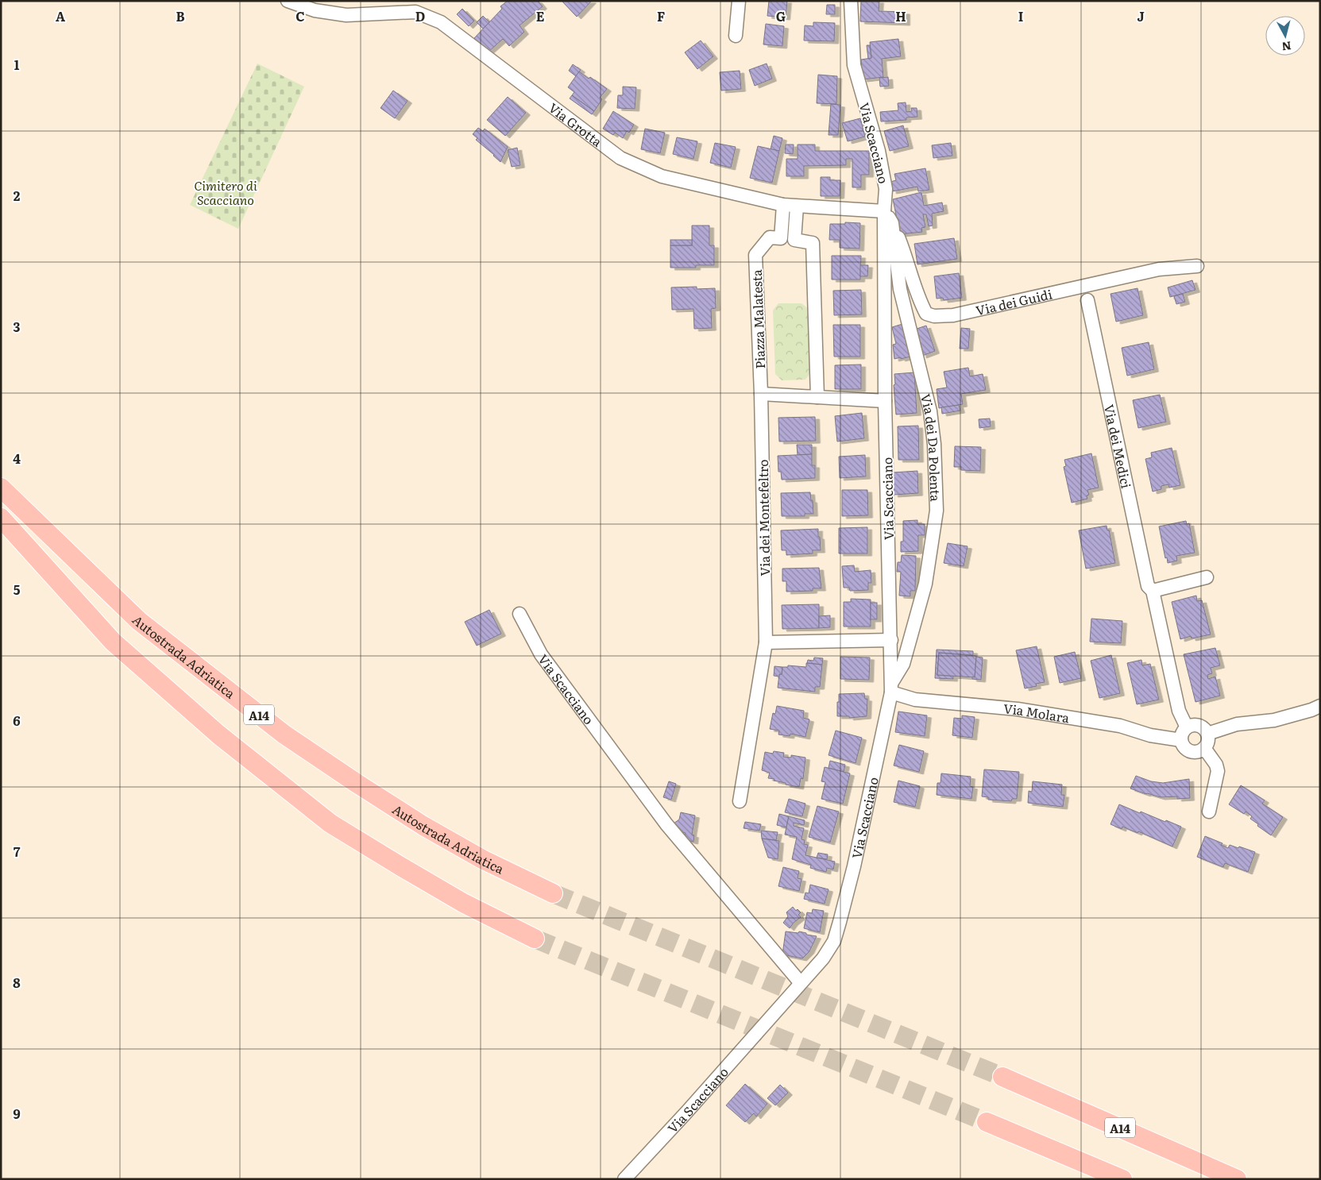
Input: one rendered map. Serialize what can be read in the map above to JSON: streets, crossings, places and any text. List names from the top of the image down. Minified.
{"streets":{"highway":["Autostrada Adriatica","A14"],"street":["Via Grotta","Via Scacciano","Via dei Guidi","Piazza Malatesta","Via dei Medici","Via dei Da Polenta","Via dei Montefeltro","Via Molara"]},"crossings":[["Via Grotta","Via Scacciano"],["Via Grotta","Piazza Malatesta"],["Via Grotta","Via dei Da Polenta"],["Via Scacciano","Via dei Da Polenta"],["Via Scacciano","Via Molara"],["Via dei Guidi","Via dei Da Polenta"],["Piazza Malatesta","Via dei Montefeltro"],["Via dei Medici","Via Molara"],["Via dei Da Polenta","Via Molara"]],"parks":["Cimitero di Scacciano"],"north":"bottom","grid":{"columns":["A","B","C","D","E","F","G","H","I","J"],"rows":["1","2","3","4","5","6","7","8","9"]}}
